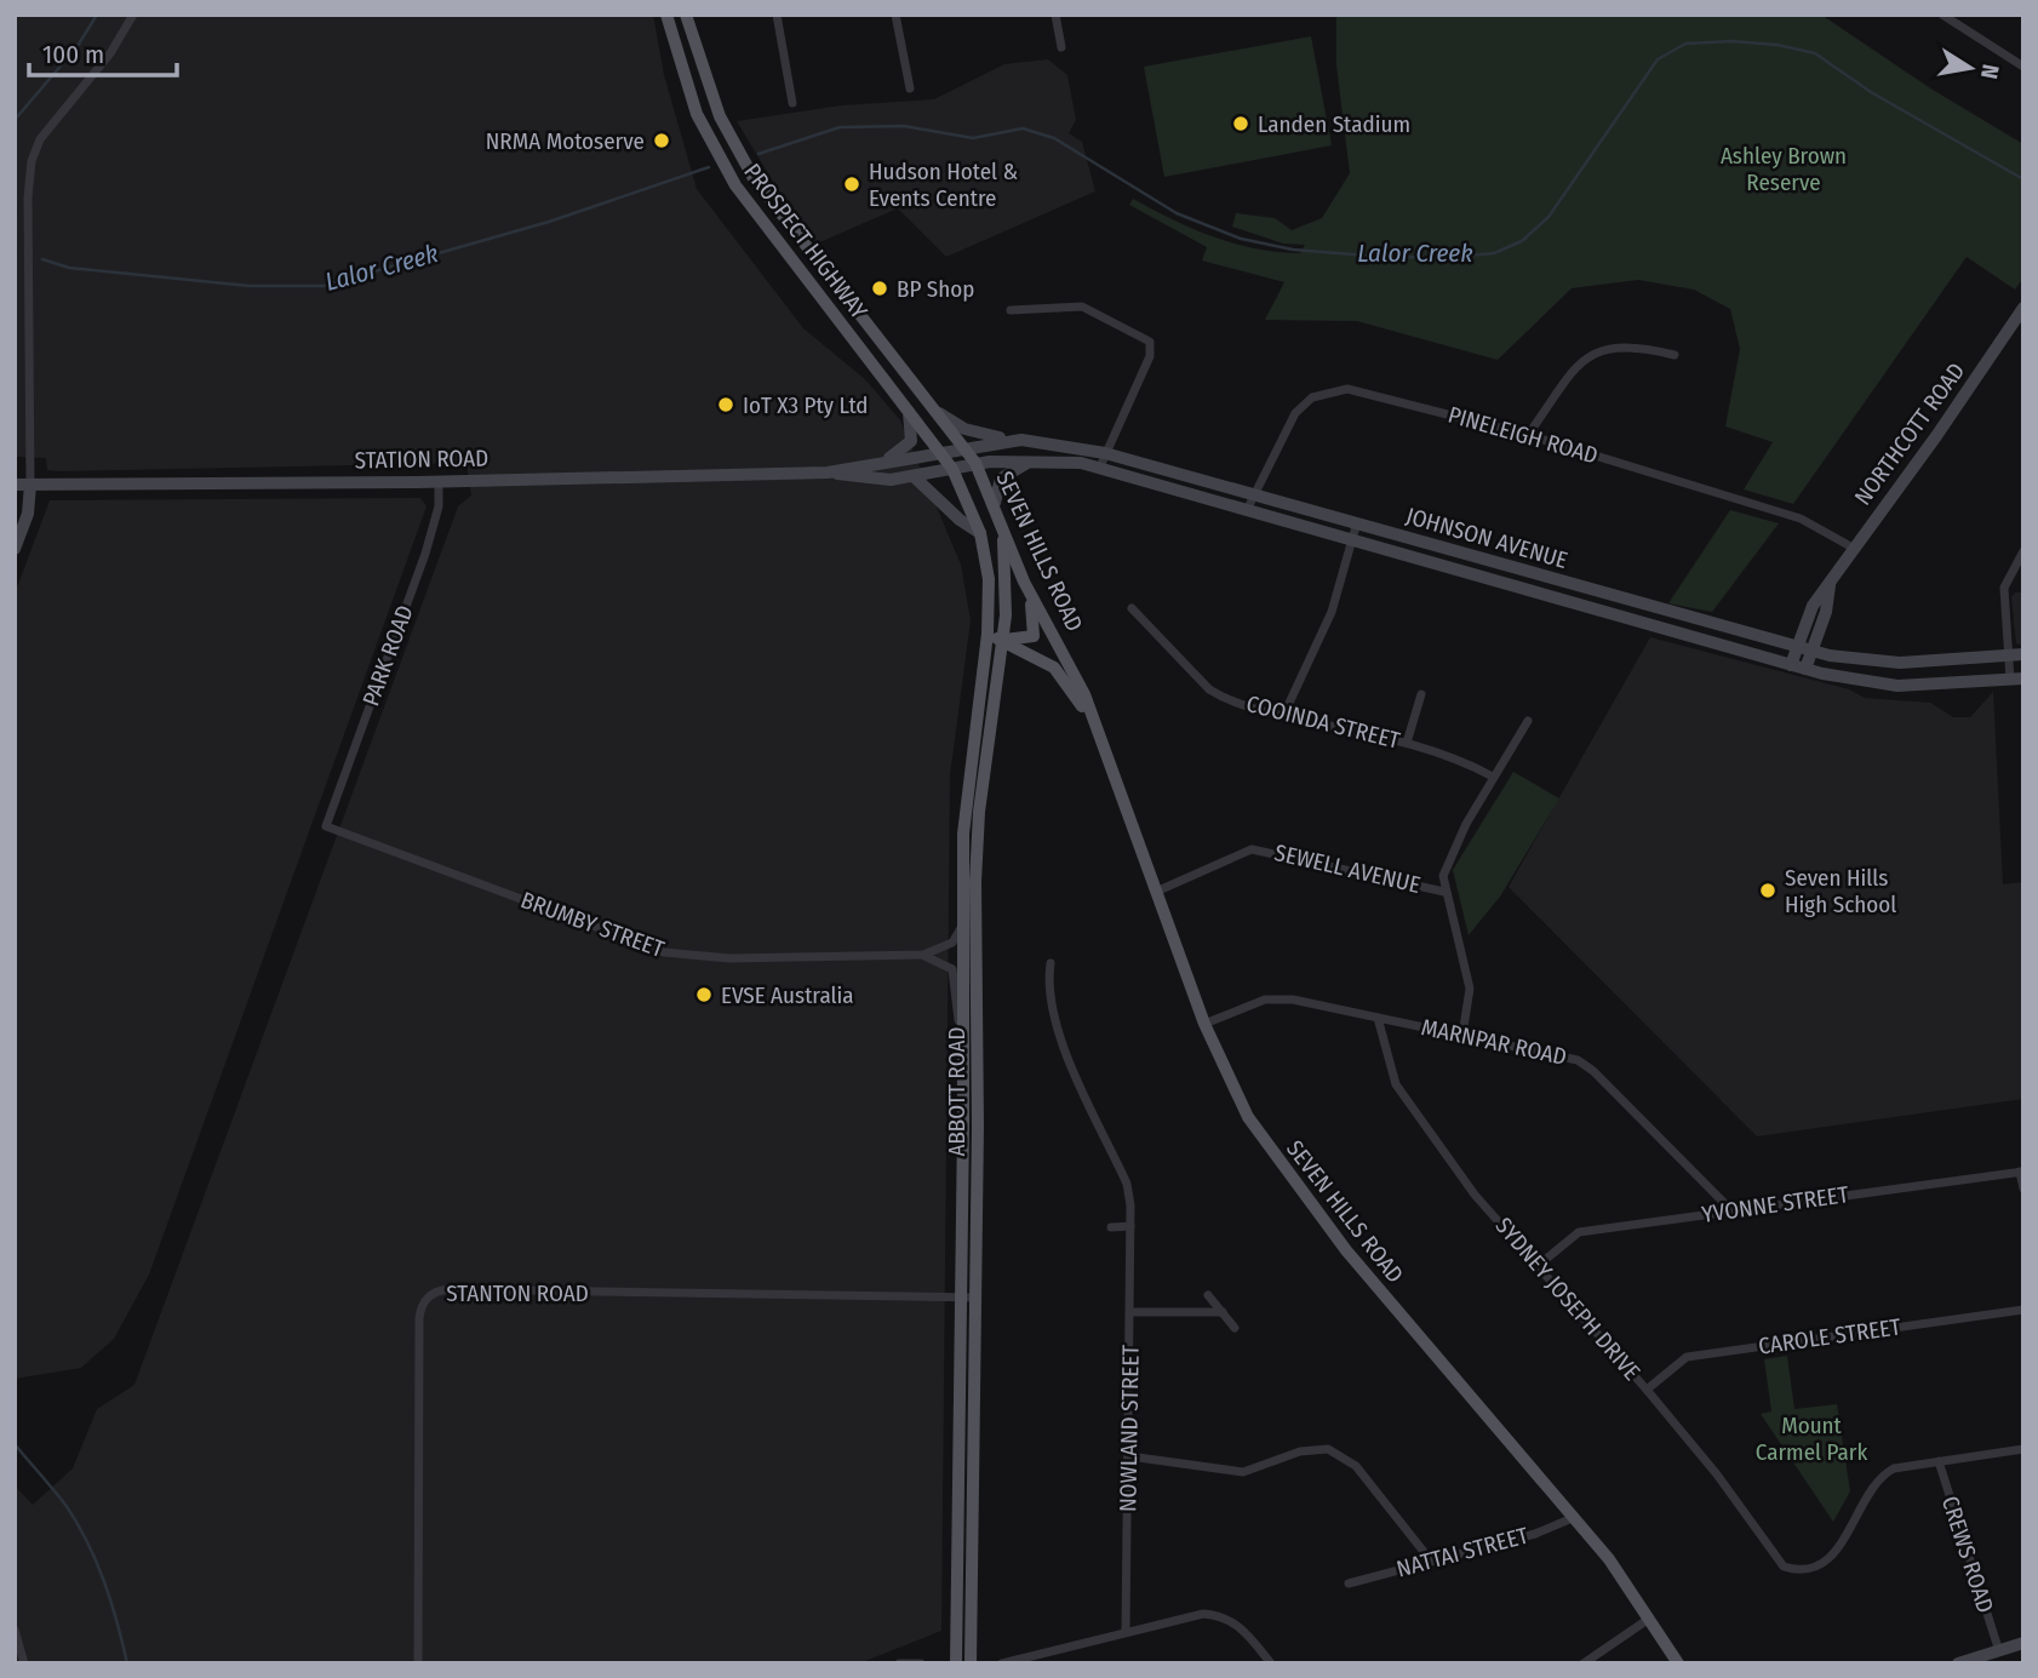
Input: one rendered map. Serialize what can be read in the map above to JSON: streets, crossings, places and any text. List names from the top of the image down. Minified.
{"streets":{"main road":["PROSPECT HIGHWAY","NORTHCOTT ROAD","STATION ROAD","JOHNSON AVENUE","SEVEN HILLS ROAD","ABBOTT ROAD"],"street":["PINELEIGH ROAD","PARK ROAD","COOINDA STREET","SEWELL AVENUE","BRUMBY STREET","MARNPAR ROAD","YVONNE STREET","STANTON ROAD","SYDNEY JOSEPH DRIVE","CAROLE STREET","NOWLAND STREET","NATTAI STREET","CREWS ROAD"]},"crossings":[["PROSPECT HIGHWAY","STATION ROAD"],["PROSPECT HIGHWAY","JOHNSON AVENUE"],["PROSPECT HIGHWAY","SEVEN HILLS ROAD"],["NORTHCOTT ROAD","PINELEIGH ROAD"],["NORTHCOTT ROAD","JOHNSON AVENUE"],["PINELEIGH ROAD","JOHNSON AVENUE"],["STATION ROAD","JOHNSON AVENUE"],["STATION ROAD","SEVEN HILLS ROAD"],["STATION ROAD","PARK ROAD"],["JOHNSON AVENUE","SEVEN HILLS ROAD"],["SEVEN HILLS ROAD","SEWELL AVENUE"],["SEVEN HILLS ROAD","MARNPAR ROAD"],["SEVEN HILLS ROAD","ABBOTT ROAD"],["SEVEN HILLS ROAD","NATTAI STREET"],["PARK ROAD","BRUMBY STREET"],["MARNPAR ROAD","YVONNE STREET"],["MARNPAR ROAD","SYDNEY JOSEPH DRIVE"],["ABBOTT ROAD","STANTON ROAD"],["YVONNE STREET","SYDNEY JOSEPH DRIVE"],["SYDNEY JOSEPH DRIVE","CAROLE STREET"],["SYDNEY JOSEPH DRIVE","CREWS ROAD"]],"water":["Lalor Creek"],"parks":["Ashley Brown Reserve","Mount Carmel Park"],"places":["Landen Stadium","NRMA Motoserve","Hudson Hotel & Events Centre","BP Shop","IoT X3 Pty Ltd","Seven Hills High School","EVSE Australia"],"scale_bar":"100 m","north":"right"}
